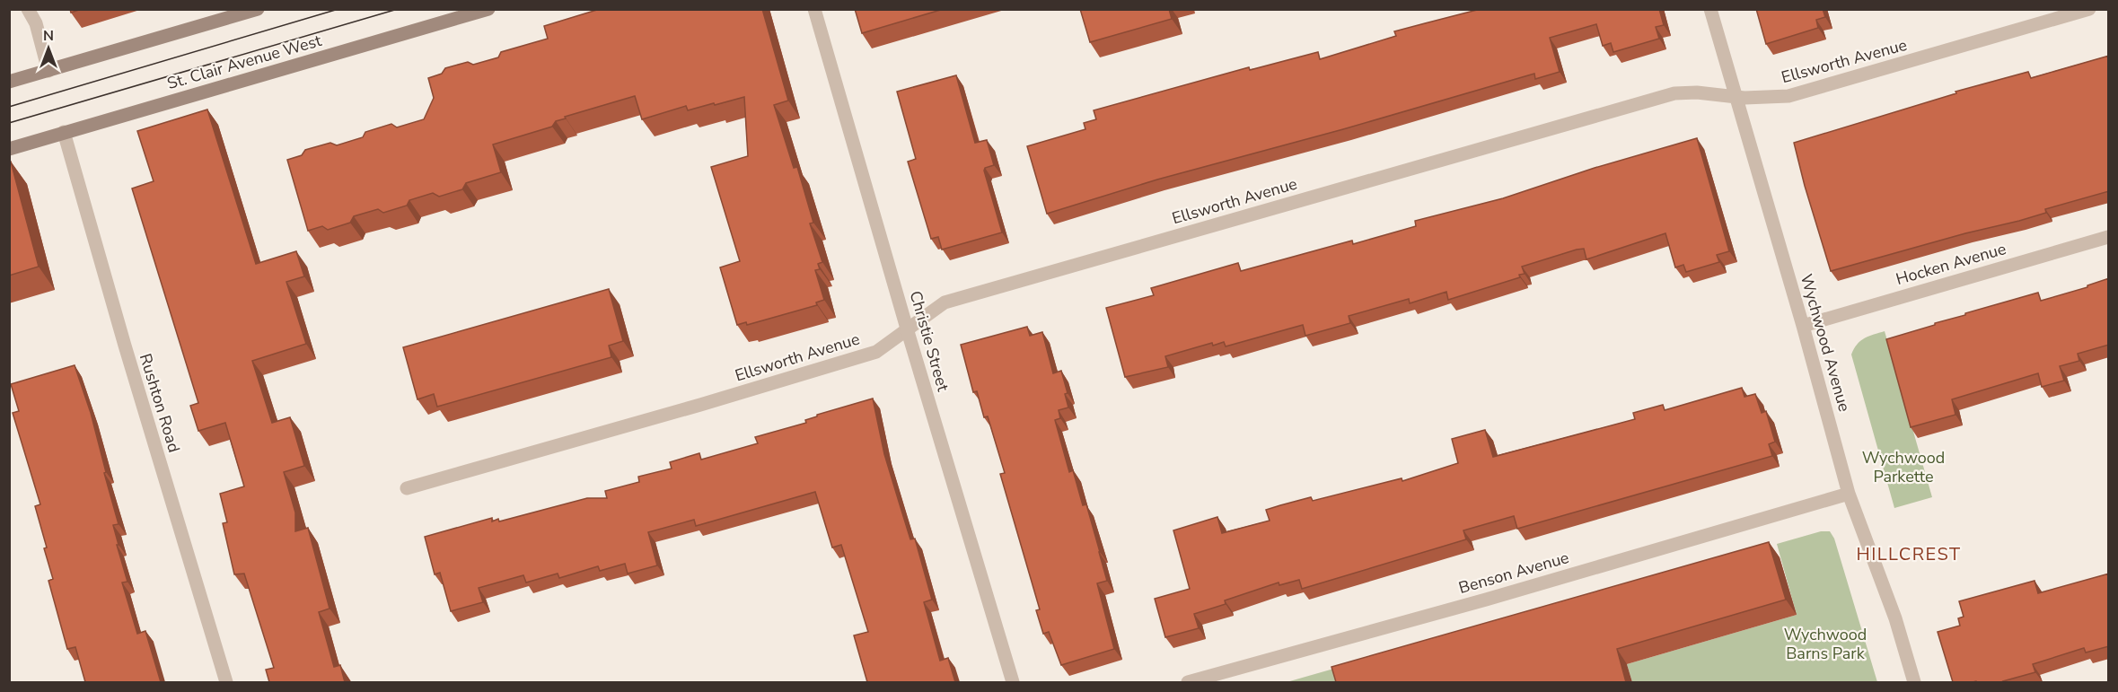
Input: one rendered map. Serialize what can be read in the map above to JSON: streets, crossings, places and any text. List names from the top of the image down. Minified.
{"streets":{"main road":["St. Clair Avenue West"],"street":["Ellsworth Avenue","Hocken Avenue","Christie Street","Wychwood Avenue","Rushton Road","Benson Avenue"]},"crossings":[["Ellsworth Avenue","Christie Street"],["Ellsworth Avenue","Wychwood Avenue"],["St. Clair Avenue West","Rushton Road"],["Hocken Avenue","Wychwood Avenue"],["Wychwood Avenue","Benson Avenue"]],"districts":["HILLCREST"],"parks":["Wychwood Parkette","Wychwood Barns Park"],"north":"top"}
